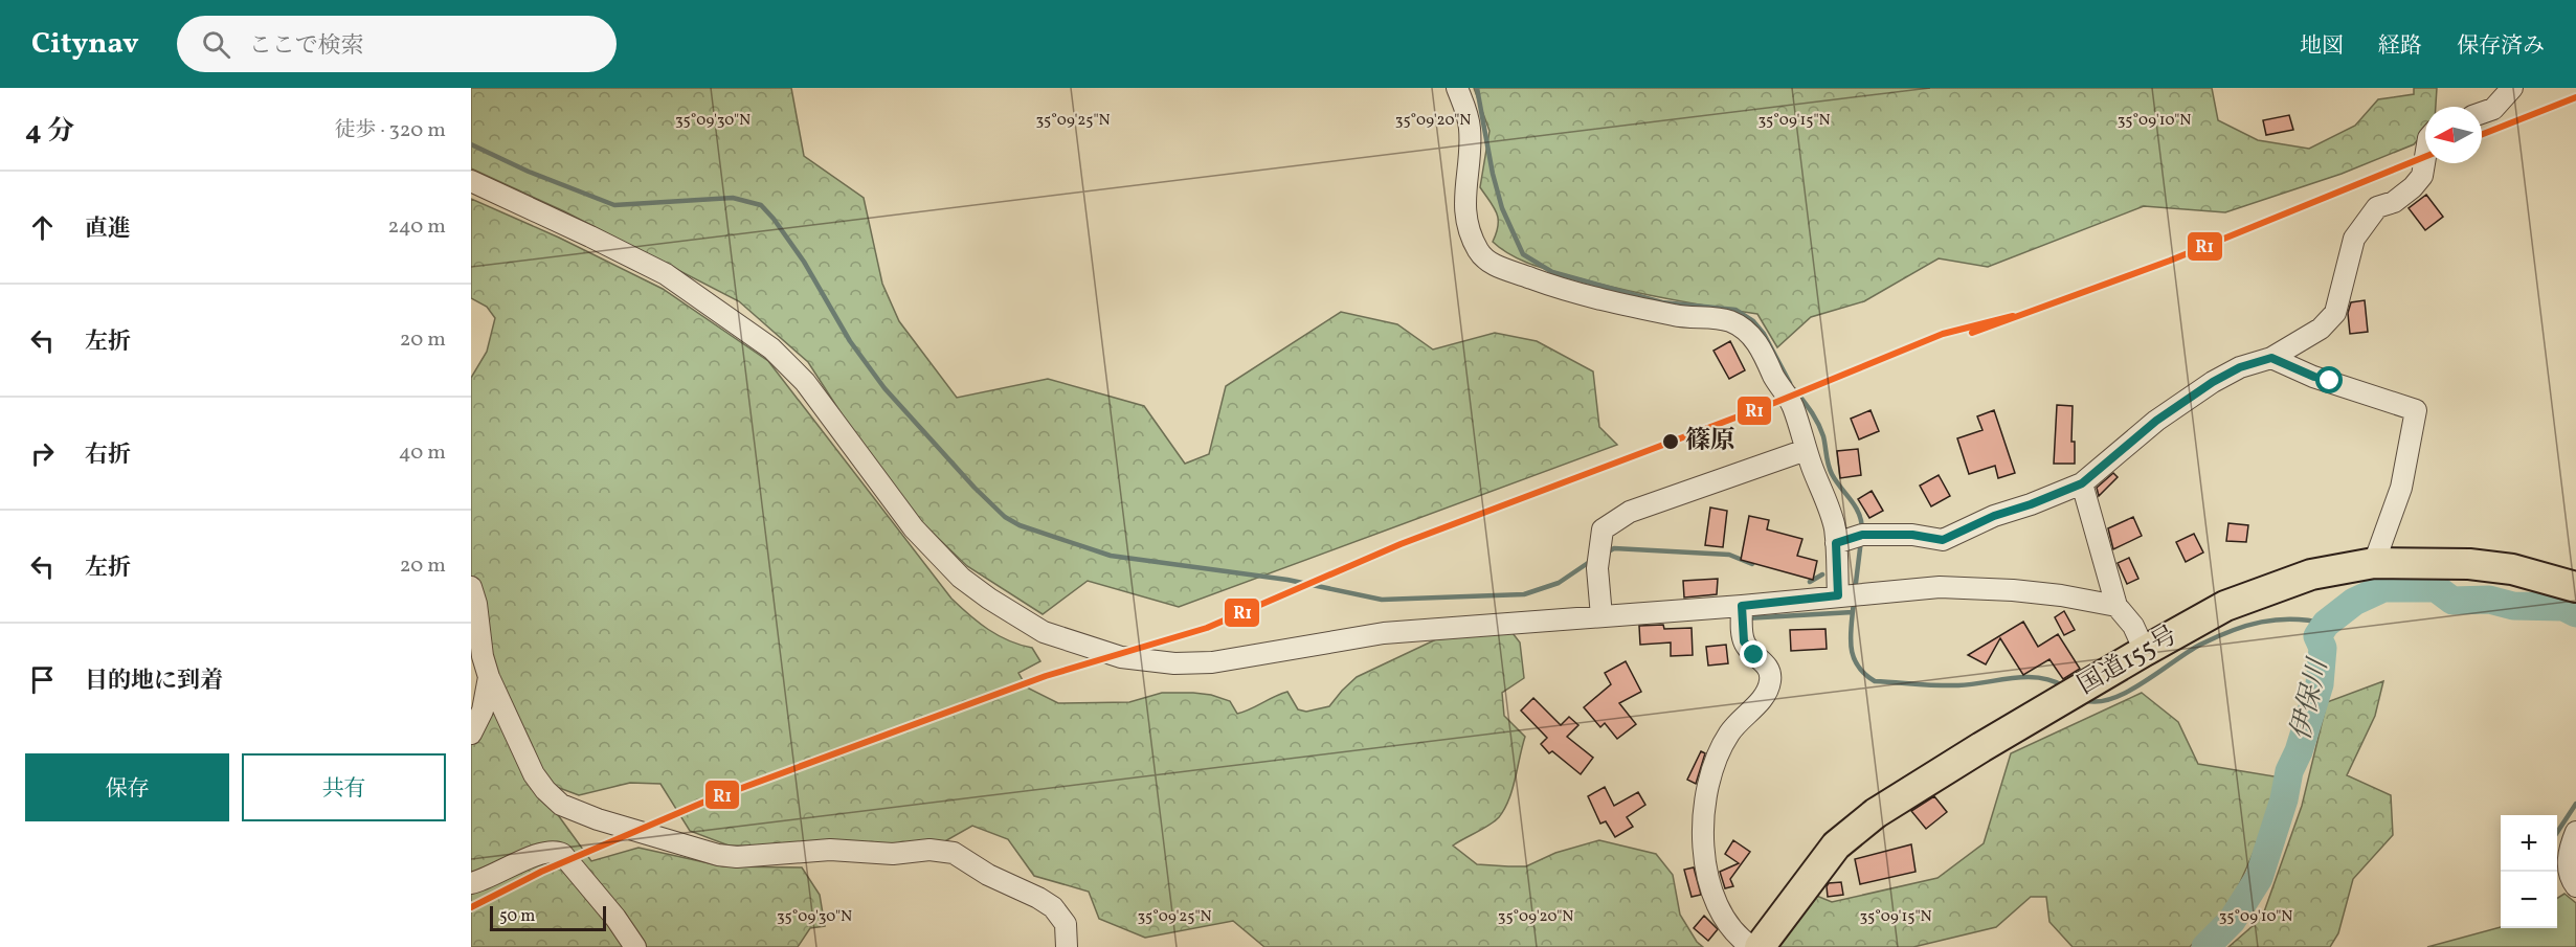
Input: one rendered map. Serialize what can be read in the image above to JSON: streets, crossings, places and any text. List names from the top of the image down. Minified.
{"streets":{"highway":["国道155号"]},"water":["伊保川"],"places":["篠原"],"lines":["transit line R1"],"scale_bar":"50 m","north":"left","page":{"header":"Citynav","search":"ここで検索","nav":["地図","経路","保存済み"],"heading":["4 分","徒歩 · 320 m"],"list":[["直進","240 m"],["左折","20 m"],["右折","40 m"],["左折","20 m"],"目的地に到着"],"buttons":["保存","共有"],"map_buttons":["+","−"],"scale":"50 m"},"coordinates":["35°09'30\"N","35°09'25\"N","35°09'20\"N","35°09'15\"N","35°09'10\"N"]}
